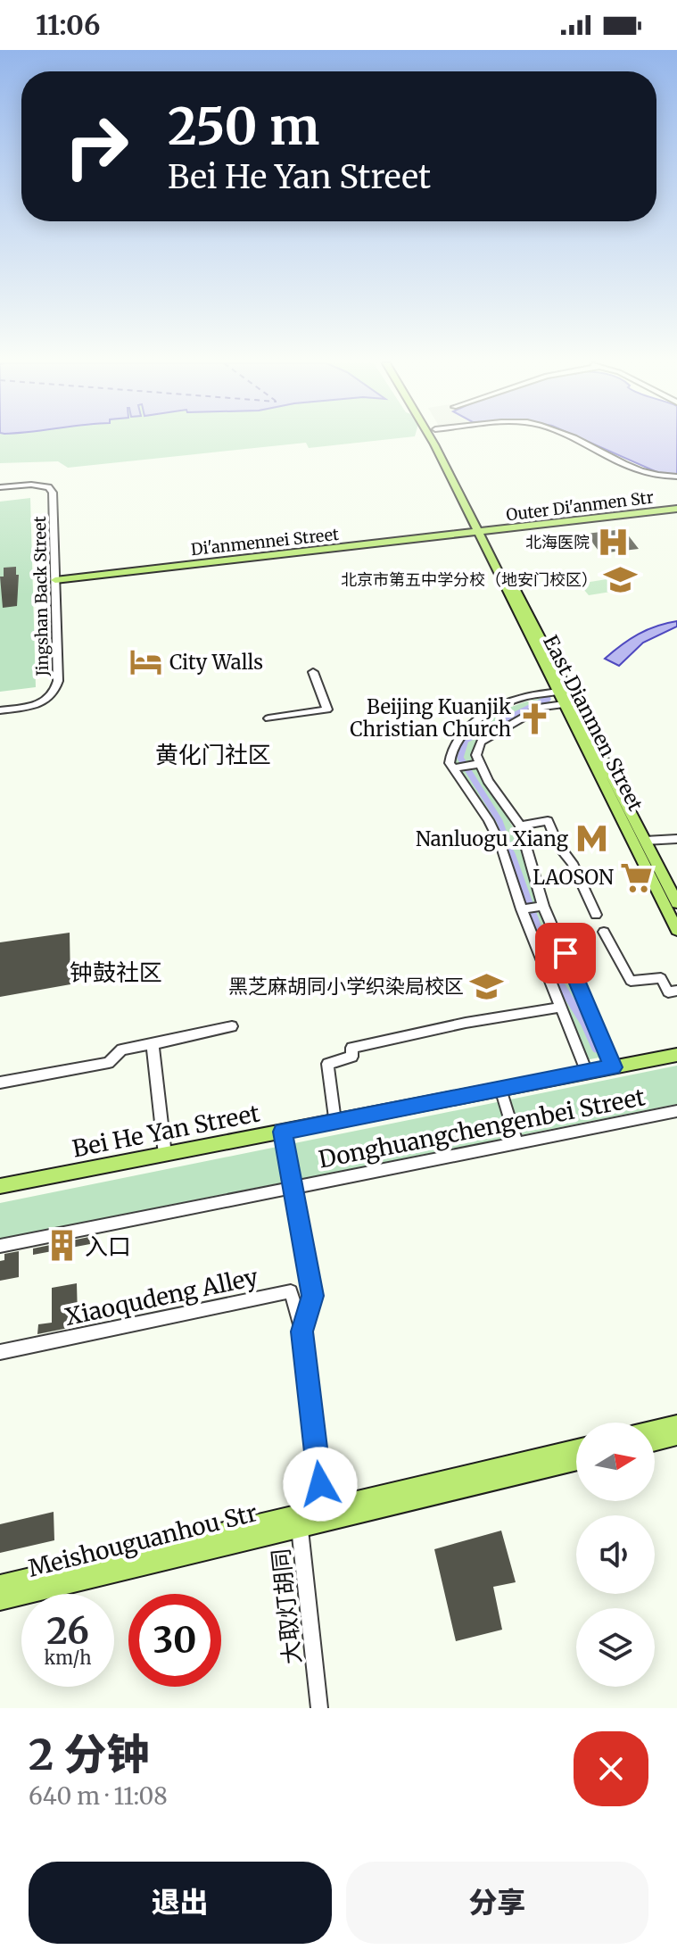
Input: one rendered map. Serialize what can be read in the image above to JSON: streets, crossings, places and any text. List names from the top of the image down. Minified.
{"streets":{"main road":["Outer Di'anmen Str","Di'anmennei Street","East Dianmen Street","Bei He Yan Street","Meishouguanhou Str"],"street":["Jingshan Back Street","Donghuangchengenbei Street","Xiaoqudeng Alley","大取灯胡同"]},"crossings":[["Outer Di'anmen Str","Di'anmennei Street"],["Outer Di'anmen Str","East Dianmen Street"],["Di'anmennei Street","Jingshan Back Street"],["Di'anmennei Street","East Dianmen Street"],["Meishouguanhou Str","大取灯胡同"]],"districts":["黄化门社区","钟鼓社区"],"places":{"hospital":["北海医院"],"school or university":["北京市第五中学分校（地安门校区）","黑芝麻胡同小学织染局校区"],"hotel":["City Walls"],"church":["Beijing Kuanjik Christian Church"],"metro station":["Nanluogu Xiang"],"supermarket":["LAOSON"],"building":["入口"]},"north":"right","page":{"status":"11:06","turn":["250 m","Bei He Yan Street"],"speed":"26 km/h","limit":"30","heading":["2 分钟","640 m · 11:08"],"buttons":["退出","分享"]}}
